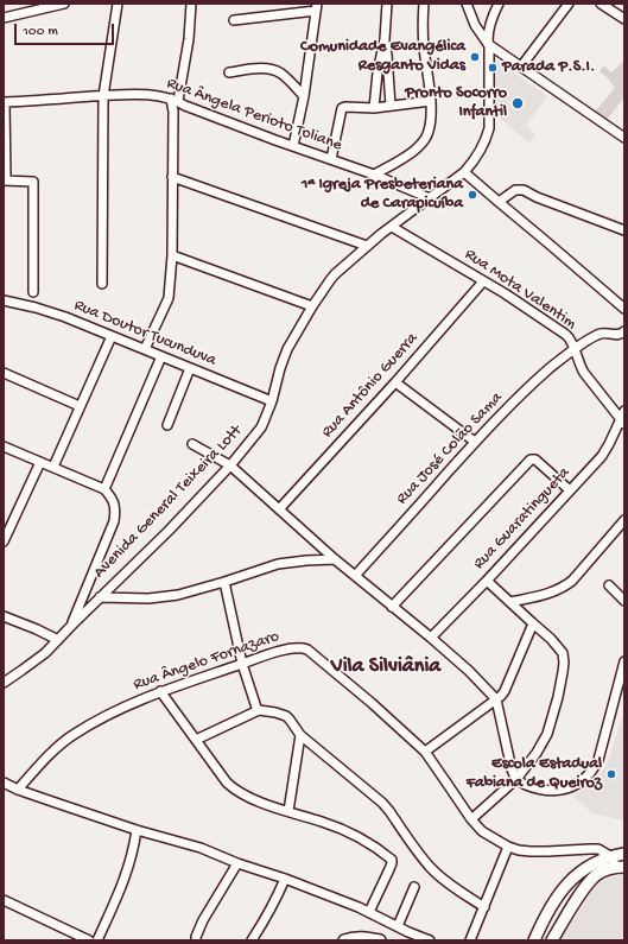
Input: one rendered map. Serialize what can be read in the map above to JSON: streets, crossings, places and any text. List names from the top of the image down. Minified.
{"streets":{"street":["Rua Ângela Perioto Toliane","Rua Mota Valentim","Rua Doutor Tucunduva","Rua Antônio Guerra","Rua José Colão Sama","Avenida General Teixeira Lott","Rua Guaratingueta","Rua Ângelo Fornazaro"]},"crossings":[["Rua Ângela Perioto Toliane","Avenida General Teixeira Lott"],["Rua Mota Valentim","Rua Antônio Guerra"],["Rua Mota Valentim","Rua José Colão Sama"],["Rua Mota Valentim","Avenida General Teixeira Lott"],["Rua Mota Valentim","Rua Guaratingueta"],["Rua Doutor Tucunduva","Avenida General Teixeira Lott"]],"districts":["Vila Silviânia"],"places":["Comunidade Evangélica Resganto Vidas","Parada P.S.I.","Pronto Socorro Infantil","1ª Igreja Presbeteriana de Carapicuíba","Escola Estadual Fabiana de Queiroz"],"scale_bar":"100 m"}
